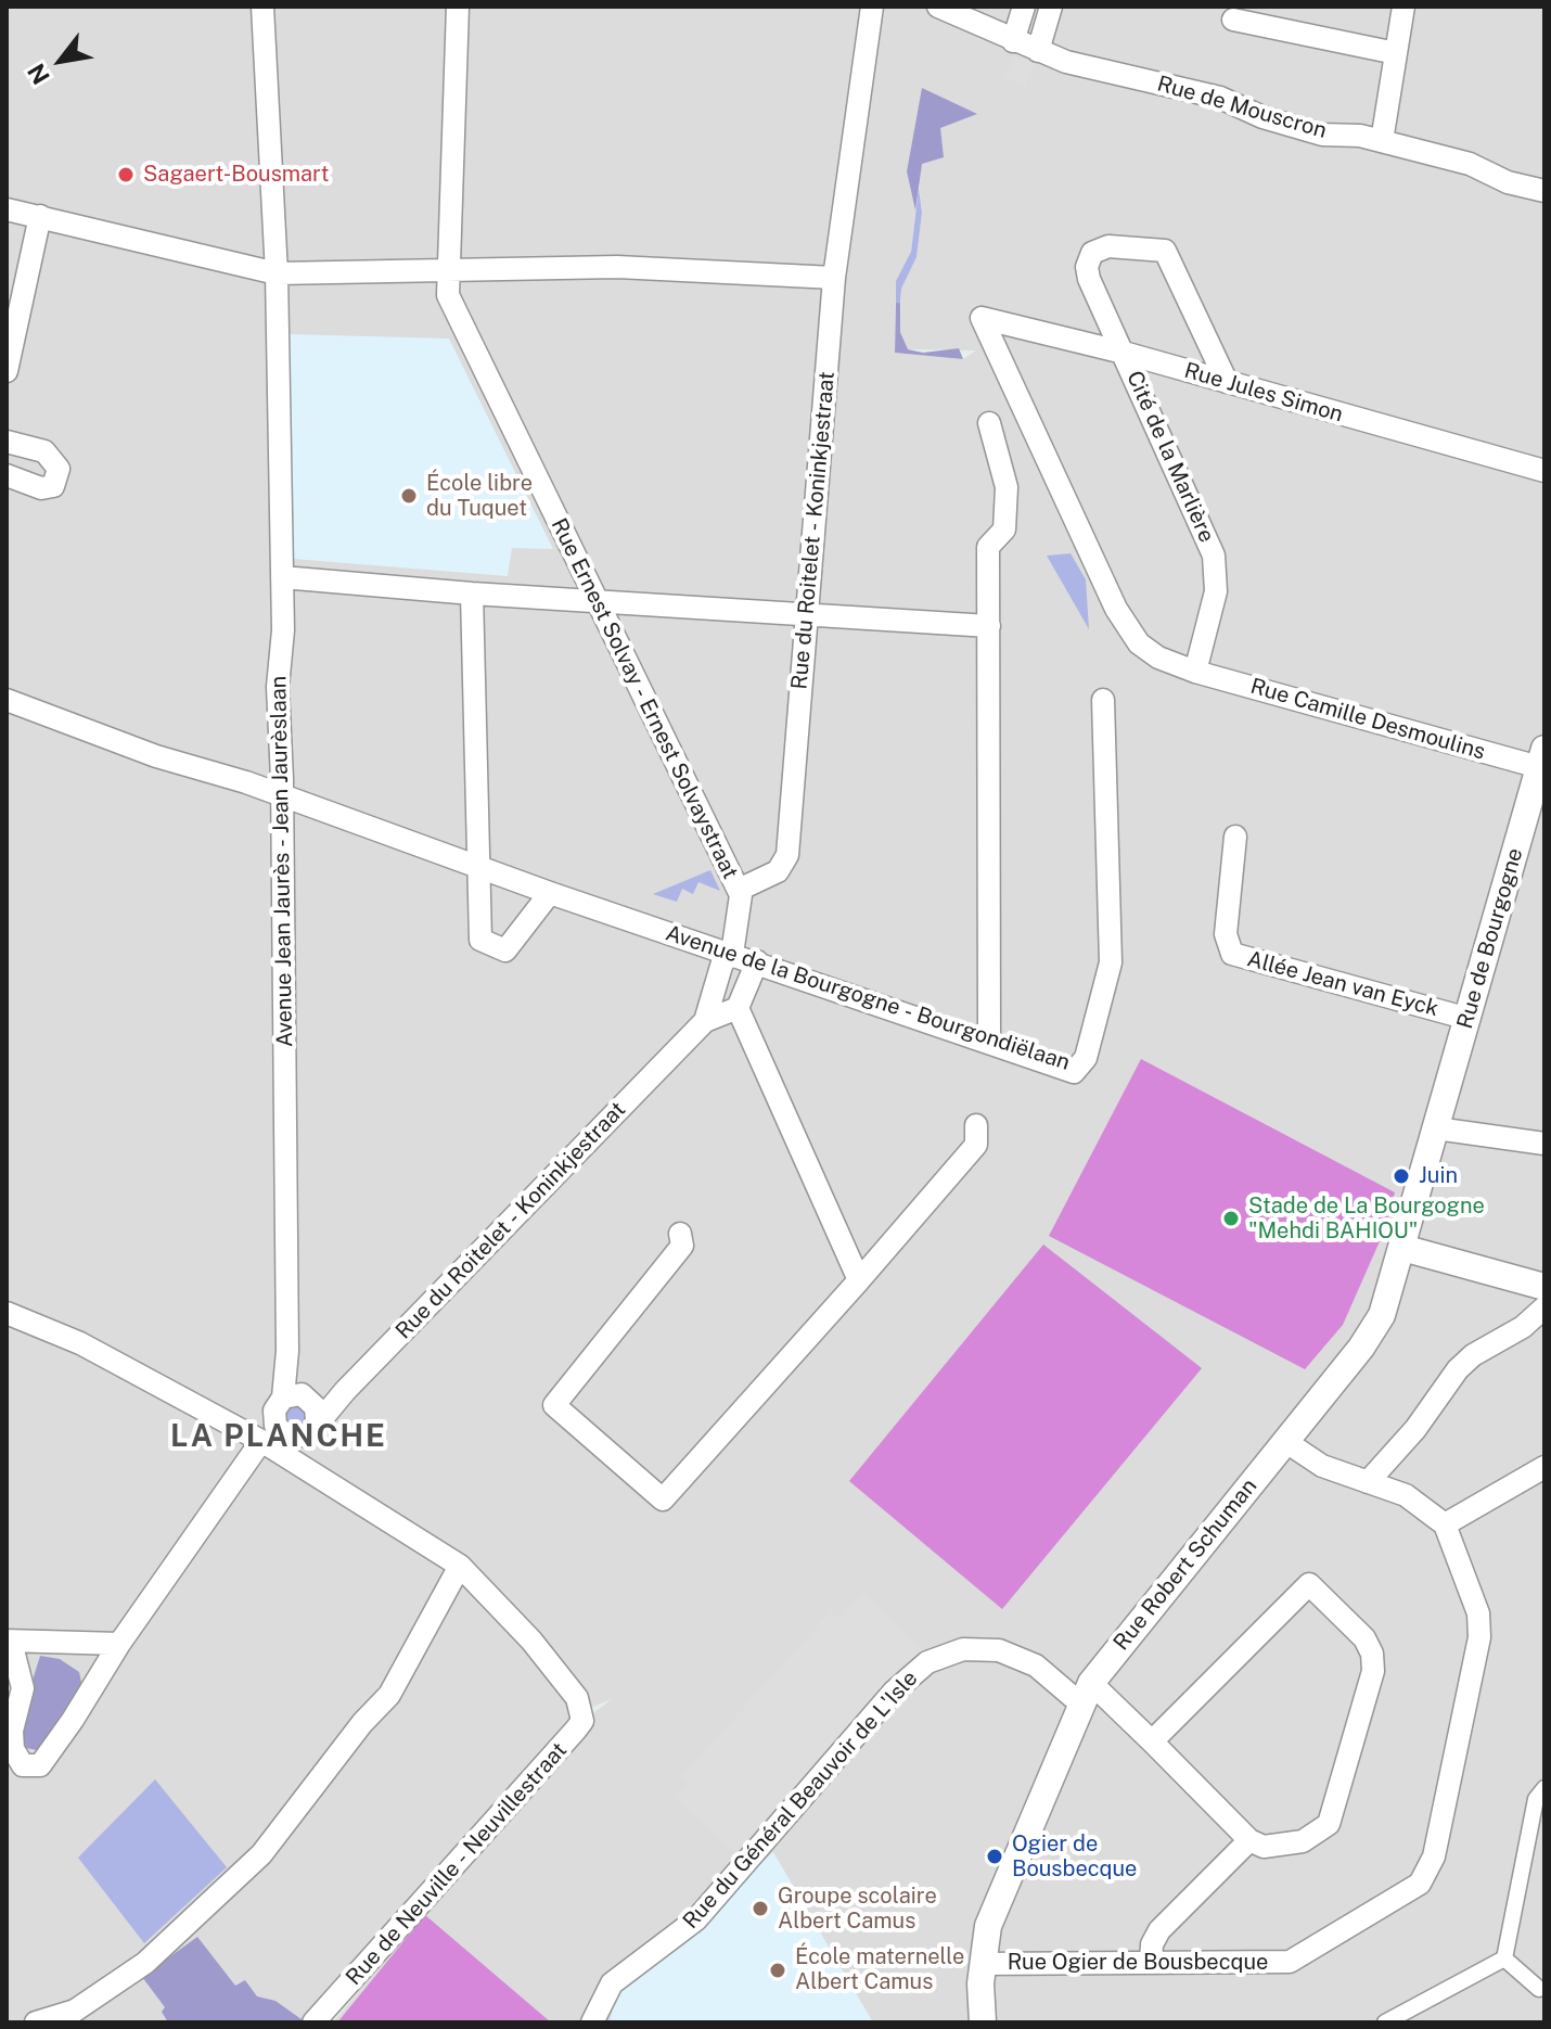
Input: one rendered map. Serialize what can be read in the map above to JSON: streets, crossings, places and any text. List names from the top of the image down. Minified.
{"streets":{"street":["Rue de Mouscron","Rue Jules Simon","Cité de la Marlière","Rue du Roitelet - Koninkjestraat","Rue Ernest Solvay - Ernest Solvaystraat","Rue Camille Desmoulins","Avenue Jean Jaurès - Jean Jaurèslaan","Rue de Bourgogne","Allée Jean van Eyck","Avenue de la Bourgogne - Bourgondiëlaan","Rue Robert Schuman","Rue du Général Beauvoir de L'Isle","Rue de Neuville - Neuvillestraat","Rue Ogier de Bousbecque"]},"crossings":[["Rue Jules Simon","Cité de la Marlière"],["Rue Jules Simon","Rue Camille Desmoulins"],["Cité de la Marlière","Rue Camille Desmoulins"],["Rue du Roitelet - Koninkjestraat","Rue Ernest Solvay - Ernest Solvaystraat"],["Rue du Roitelet - Koninkjestraat","Avenue Jean Jaurès - Jean Jaurèslaan"],["Rue du Roitelet - Koninkjestraat","Avenue de la Bourgogne - Bourgondiëlaan"],["Rue Camille Desmoulins","Rue de Bourgogne"],["Avenue Jean Jaurès - Jean Jaurèslaan","Avenue de la Bourgogne - Bourgondiëlaan"],["Rue de Bourgogne","Allée Jean van Eyck"],["Rue de Bourgogne","Rue Robert Schuman"],["Rue Robert Schuman","Rue du Général Beauvoir de L'Isle"],["Rue Robert Schuman","Rue Ogier de Bousbecque"]],"districts":["LA PLANCHE"],"places":["Sagaert-Bousmart","École libre du Tuquet","Juin","Stade de La Bourgogne \"Mehdi BAHIOU\"","Ogier de Bousbecque","Groupe scolaire Albert Camus","École maternelle Albert Camus"],"north":"bottom left"}
